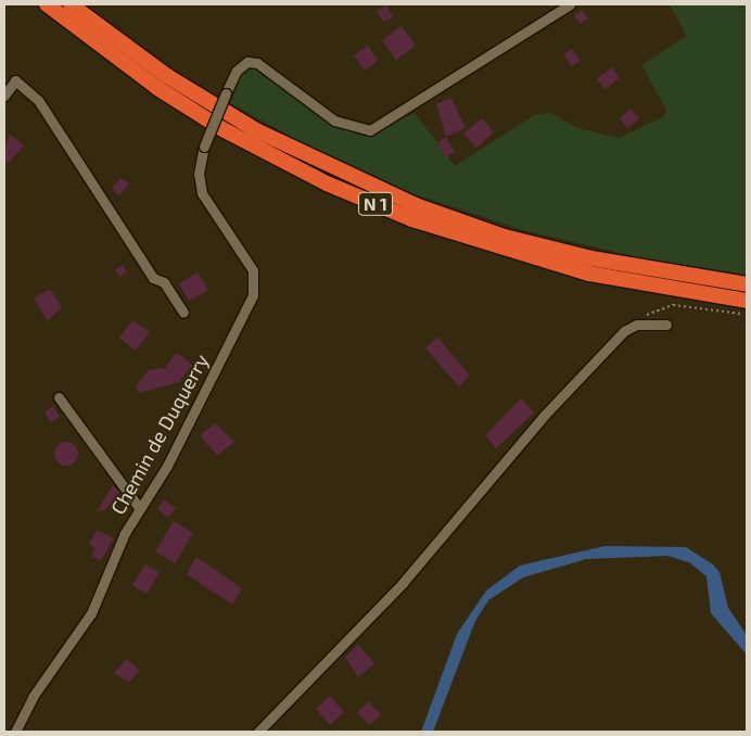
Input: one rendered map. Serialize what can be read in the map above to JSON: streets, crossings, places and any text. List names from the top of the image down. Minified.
{"streets":{"highway":["N 1"],"street":["Chemin de Duquerry"]}}
